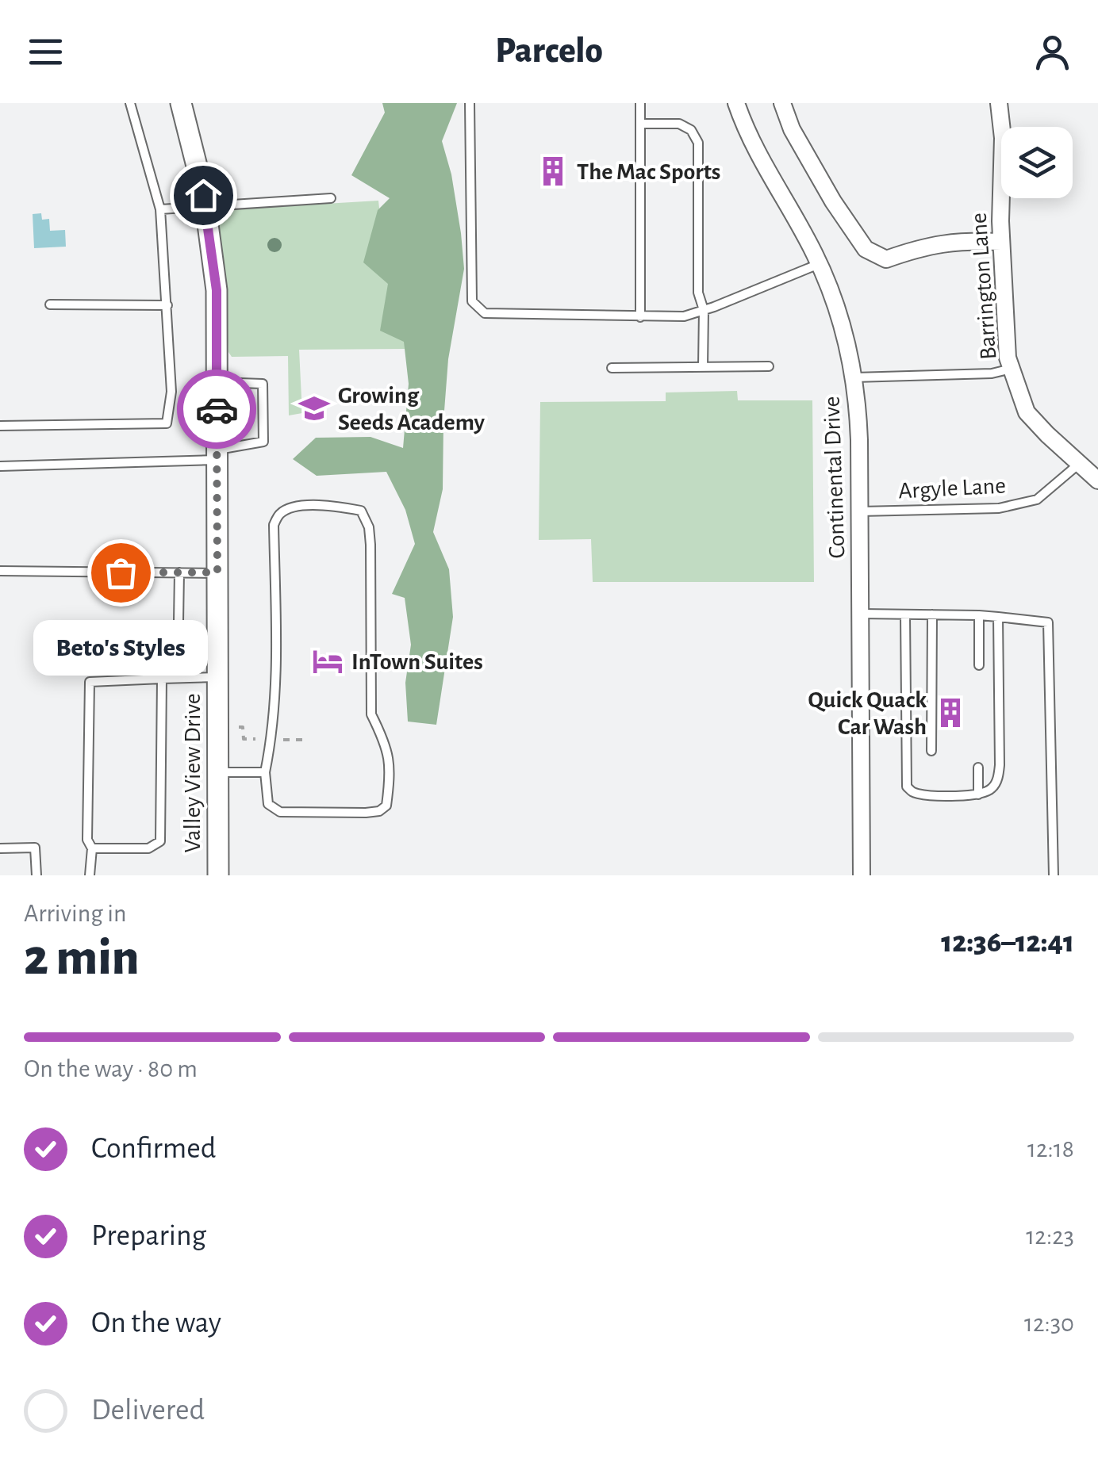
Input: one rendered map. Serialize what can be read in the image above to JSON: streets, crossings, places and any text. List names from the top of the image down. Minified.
{"streets":{"street":["Barrington Lane","Continental Drive","Valley View Drive"],"lane":["Argyle Lane"]},"crossings":[["Barrington Lane","Argyle Lane"],["Continental Drive","Argyle Lane"]],"places":{"building":["The Mac Sports","Quick Quack Car Wash"],"school or university":["Growing Seeds Academy"],"other":["Beto's Styles"],"hotel":["InTown Suites"]},"page":{"header":"Parcelo","bubble":"Beto's Styles","heading":["2 min","Arriving in","12:36–12:41"],"bar":"On the way · 80 m","list":[["Confirmed","12:18"],["Preparing","12:23"],["On the way","12:30"],"Delivered"]}}
